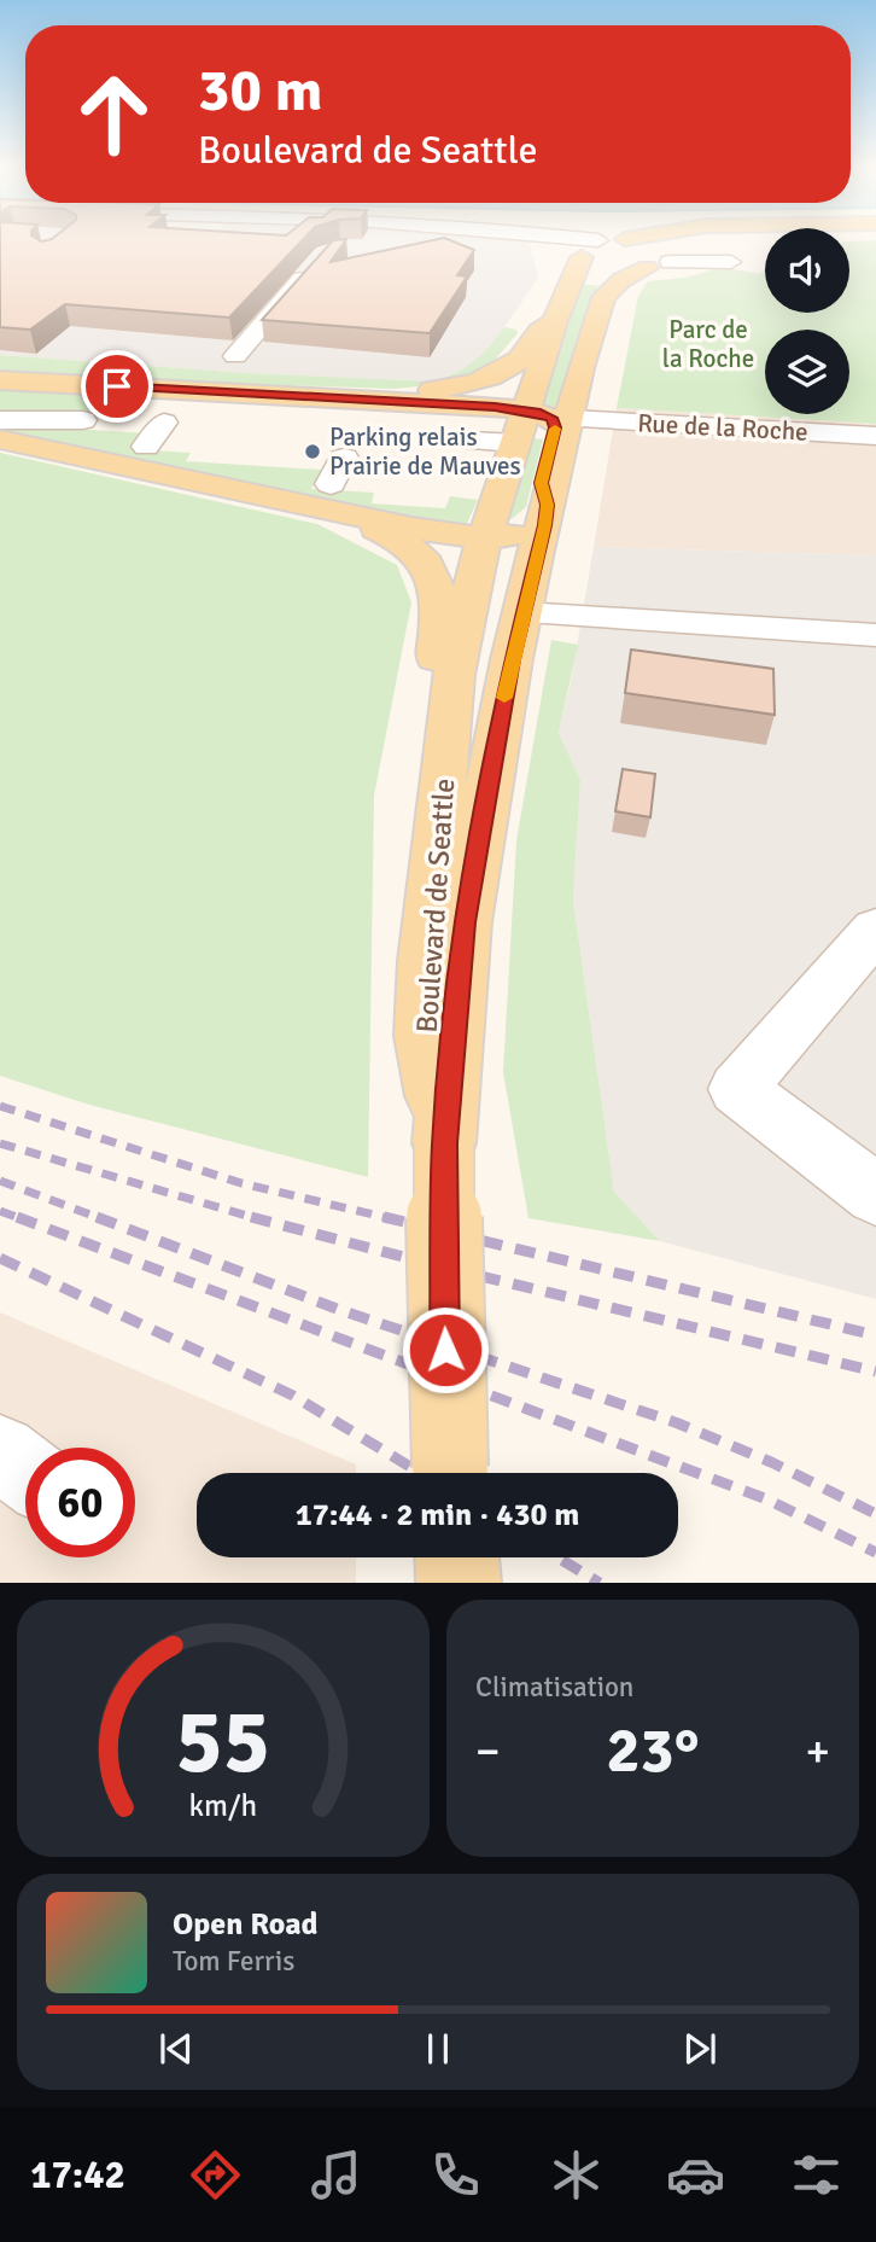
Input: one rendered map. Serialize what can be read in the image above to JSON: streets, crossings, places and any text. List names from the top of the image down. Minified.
{"streets":{"main road":["Boulevard de Seattle"],"street":["Rue de la Roche"]},"crossings":[["Rue de la Roche","Boulevard de Seattle"]],"parks":["Parc de la Roche"],"places":["Parking relais Prairie de Mauves"],"page":{"turn":["30 m","Boulevard de Seattle"],"limit":"60","trip":"17:44 · 2 min · 430 m","tile":"Climatisation","heat":["−","23°","+"],"song":["Open Road","Tom Ferris"],"tabs":"17:42","gauge":["55","km/h"]}}
